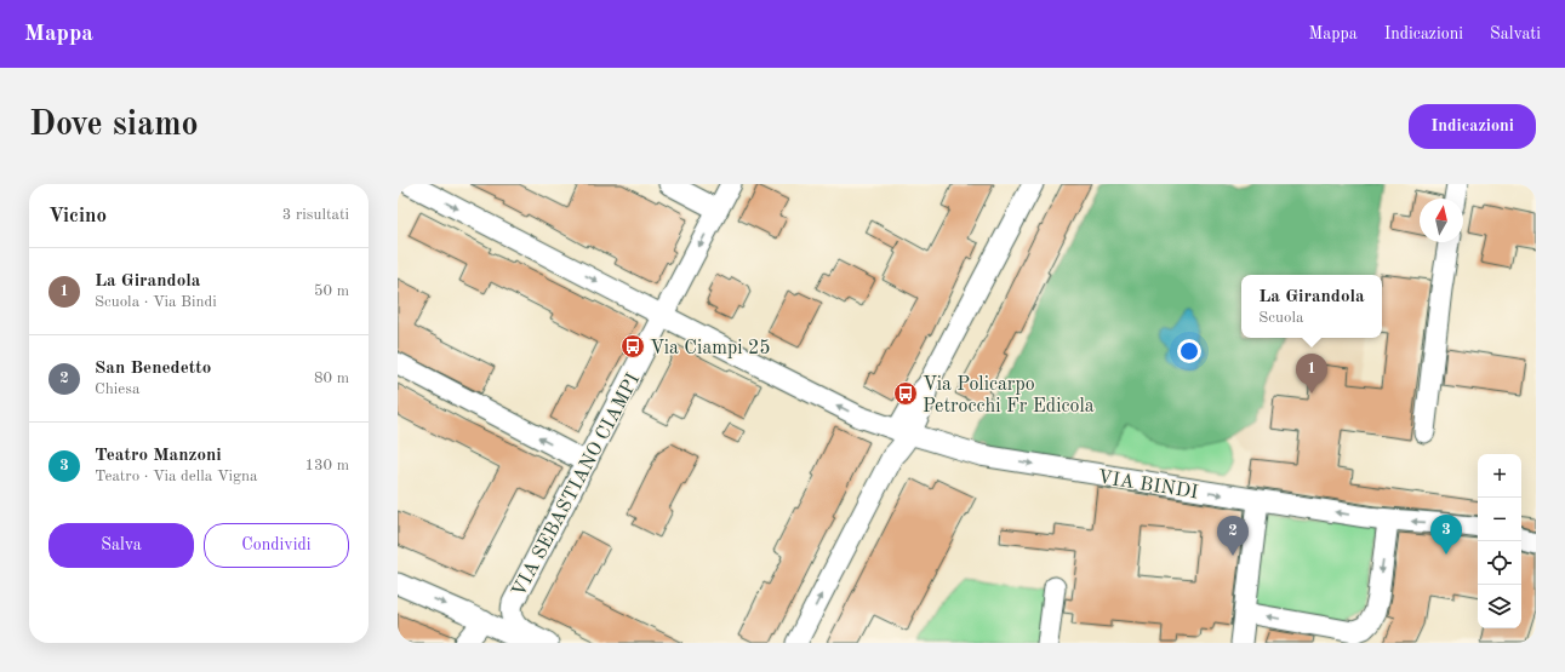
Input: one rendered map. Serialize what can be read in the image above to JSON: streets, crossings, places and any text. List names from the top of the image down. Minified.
{"streets":{"street":["VIA BINDI","VIA SEBASTIANO CIAMPI"]},"crossings":[["VIA BINDI","VIA SEBASTIANO CIAMPI"]],"places":{"bus stop":["Via Ciampi 25","Via Policarpo Petrocchi Fr Edicola"]},"north":"top","page":{"header":"Mappa","nav":["Mappa","Indicazioni","Salvati"],"buttons":["Indicazioni",["Salva","Condividi"]],"title":"Dove siamo","heading":["Vicino","3 risultati"],"list":[{"mark":"1","name":"La Girandola","note":"Scuola · Via Bindi","value":"50 m"},{"mark":"2","name":"San Benedetto","note":"Chiesa","value":"80 m"},{"mark":"3","name":"Teatro Manzoni","note":"Teatro · Via della Vigna","value":"130 m"}],"popup":["La Girandola","Scuola"],"pins":["1","3","2"],"map_buttons":["+","−"]}}
